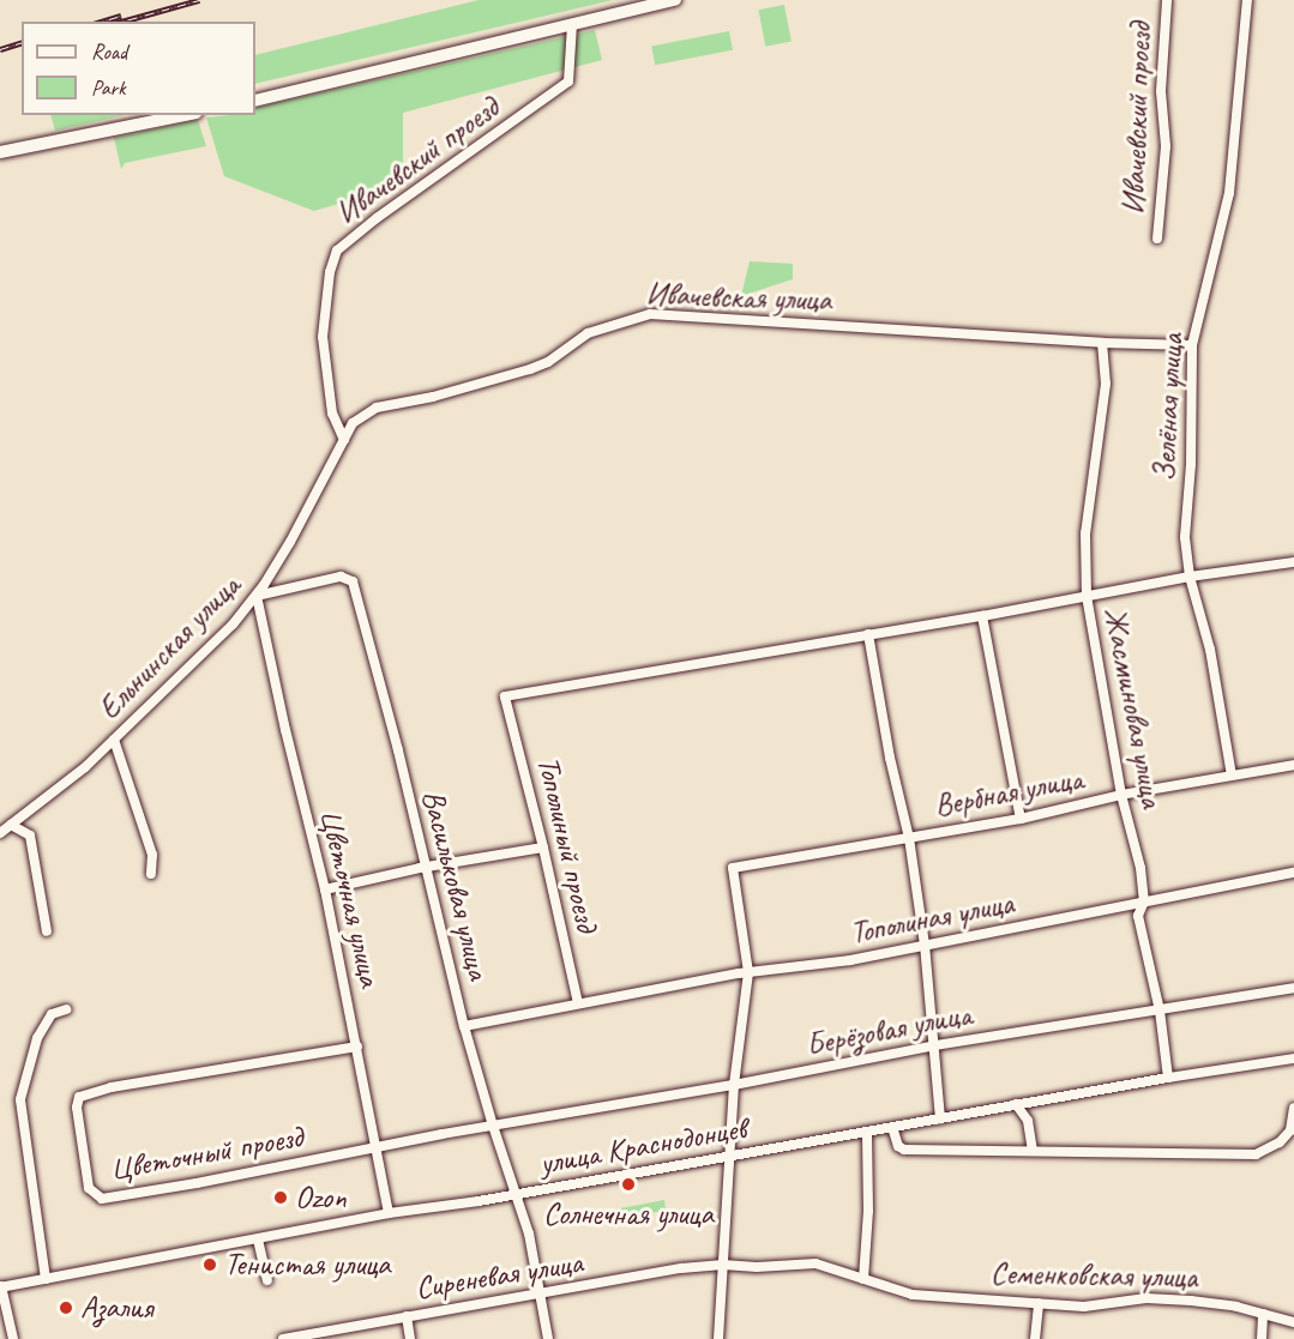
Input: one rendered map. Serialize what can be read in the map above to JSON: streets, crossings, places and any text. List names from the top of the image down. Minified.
{"streets":{"street":["Ивачевский проезд","Ивачевская улица","Зелёная улица","Ельнинская улица","Жасминовая улица","Вербная улица","Тополиный проезд","Васильковая улица","Цветочная улица","Тополиная улица","Берёзовая улица","улица Краснодонцев","Цветочный проезд","Сиреневая улица","Семенковская улица"]},"crossings":[["Ивачевский проезд","Ельнинская улица"],["Ивачевская улица","Зелёная улица"],["Ивачевская улица","Ельнинская улица"],["Ивачевская улица","Жасминовая улица"],["Зелёная улица","Вербная улица"],["Ельнинская улица","Васильковая улица"],["Ельнинская улица","Цветочная улица"],["Жасминовая улица","Вербная улица"],["Жасминовая улица","Тополиная улица"],["Жасминовая улица","Берёзовая улица"],["Жасминовая улица","улица Краснодонцев"],["Вербная улица","Тополиная улица"],["Тополиный проезд","Тополиная улица"],["Васильковая улица","Цветочная улица"],["Васильковая улица","Тополиная улица"],["Васильковая улица","Берёзовая улица"],["Васильковая улица","улица Краснодонцев"],["Васильковая улица","Цветочный проезд"],["Васильковая улица","Сиреневая улица"],["Цветочная улица","улица Краснодонцев"],["Цветочная улица","Цветочный проезд"],["Берёзовая улица","Цветочный проезд"],["Сиреневая улица","Семенковская улица"]],"places":["Солнечная улица","Ozon","Тенистая улица","Азалия"],"legend":["Road","Park"]}
